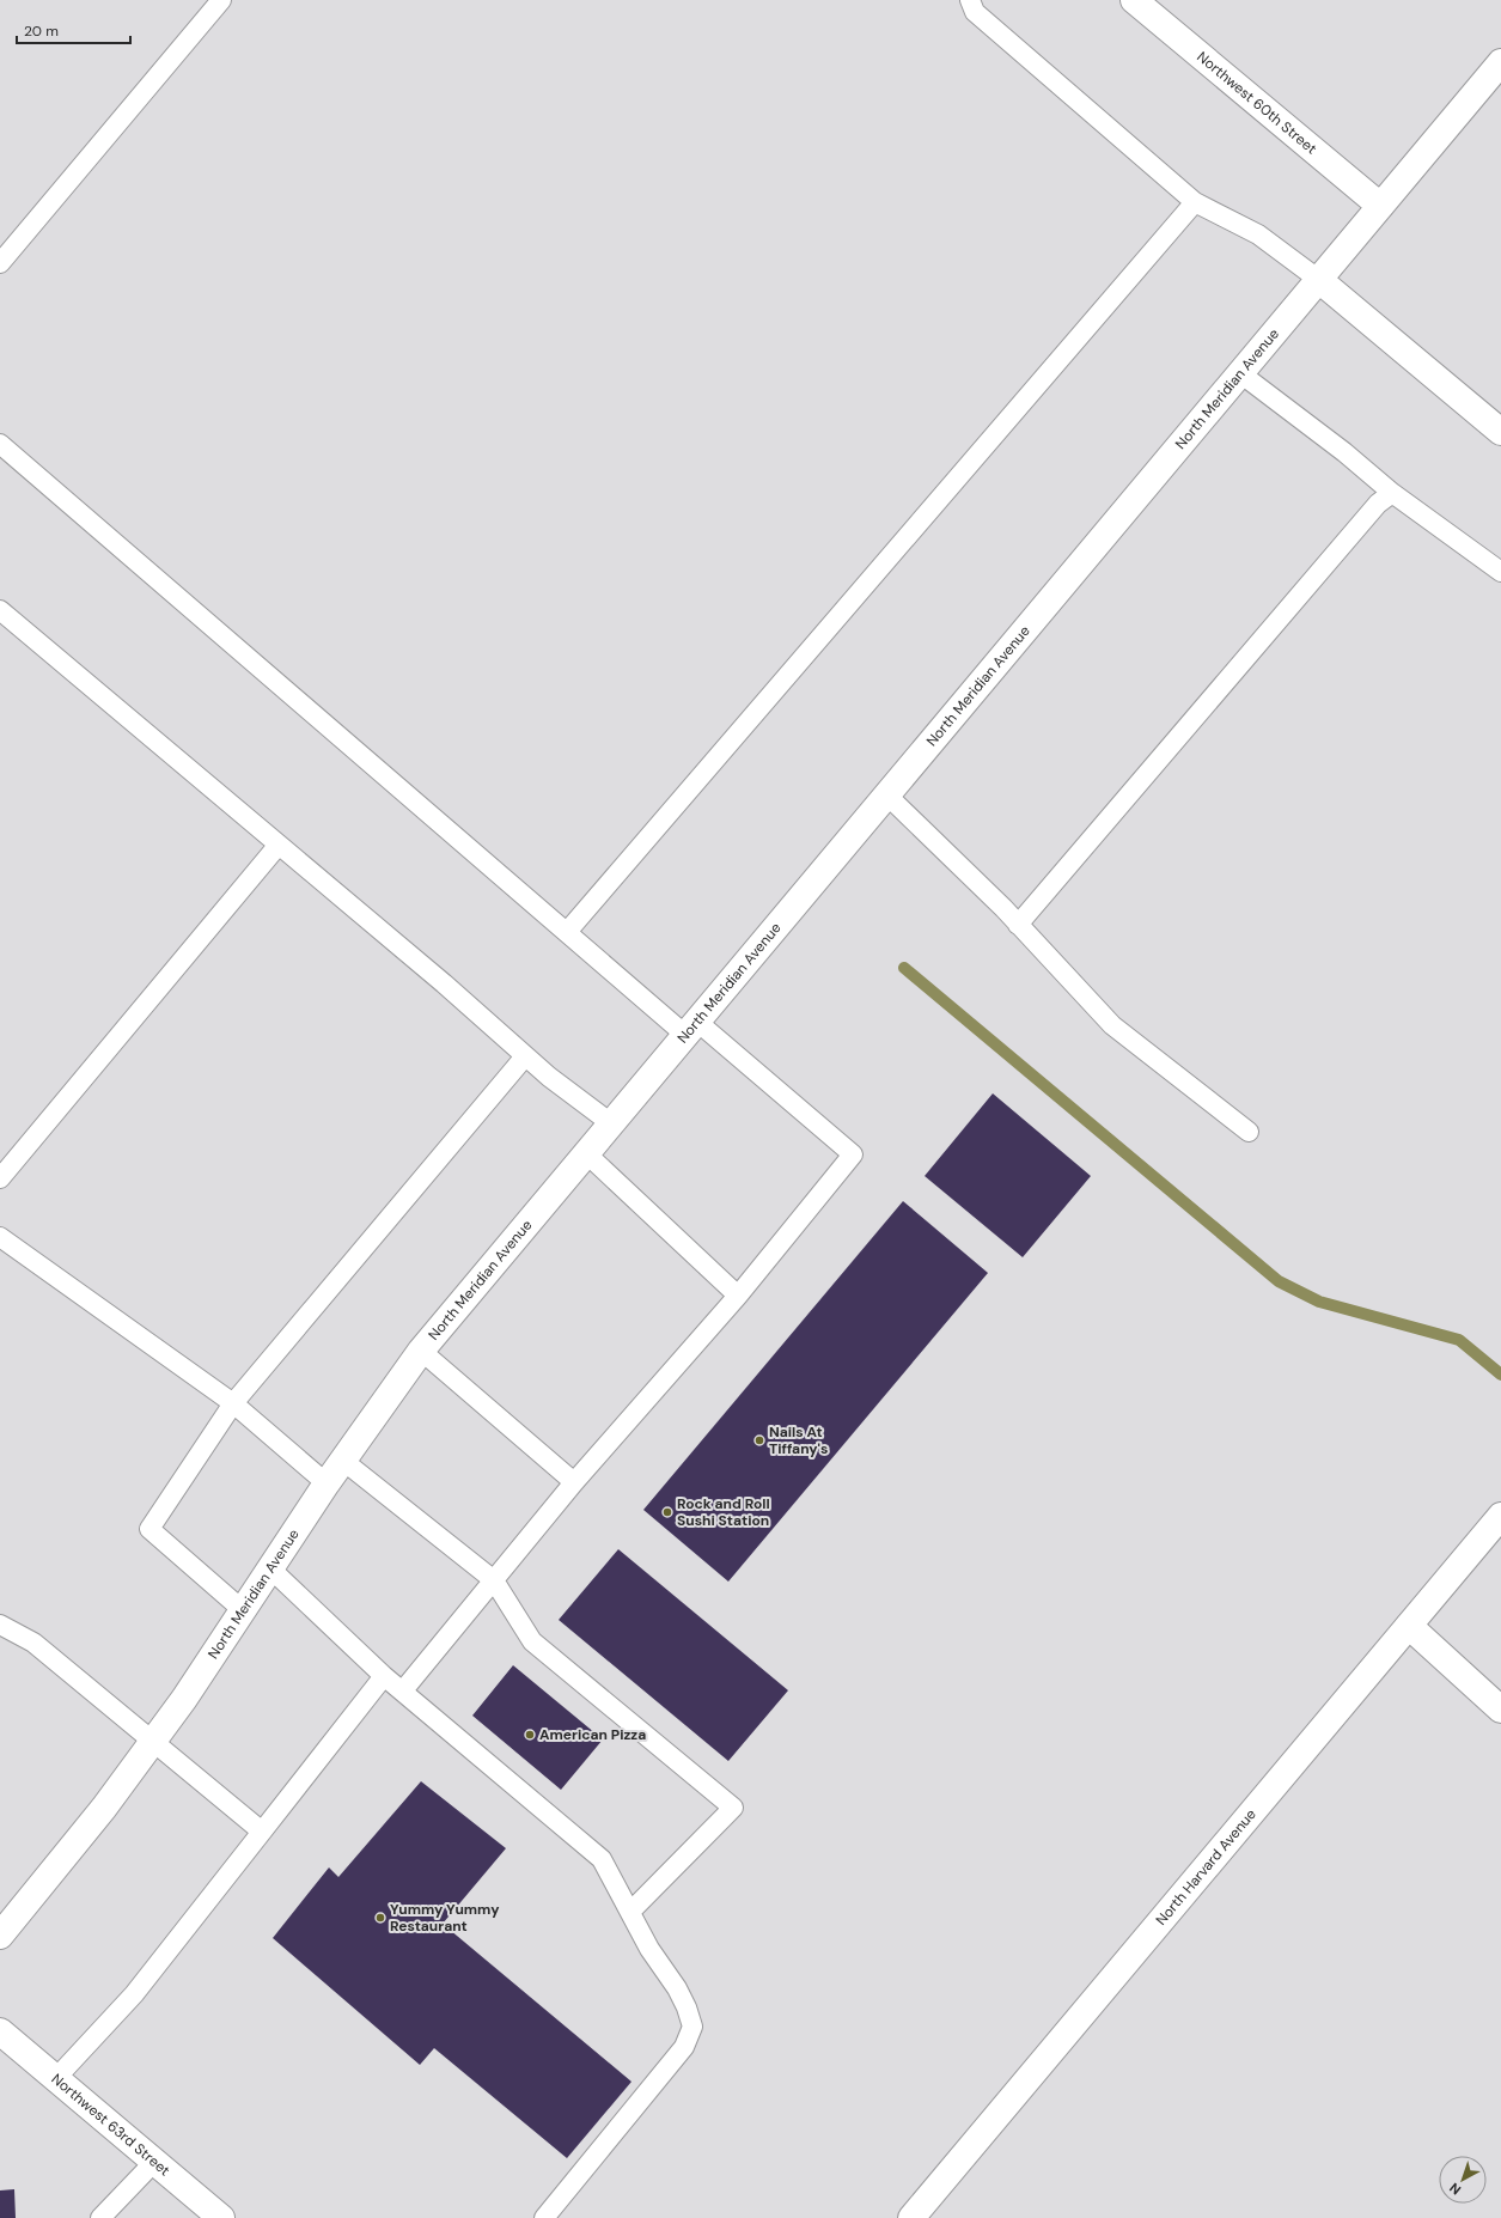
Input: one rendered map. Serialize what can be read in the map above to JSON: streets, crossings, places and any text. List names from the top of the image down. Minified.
{"streets":{"main road":["Northwest 60th Street","North Meridian Avenue","North Harvard Avenue","Northwest 63rd Street"]},"crossings":[["Northwest 60th Street","North Meridian Avenue"]],"places":["Nails At Tiffany's","Rock and Roll Sushi Station","American Pizza","Yummy Yummy Restaurant"],"scale_bar":"20 m","north":"bottom left"}
